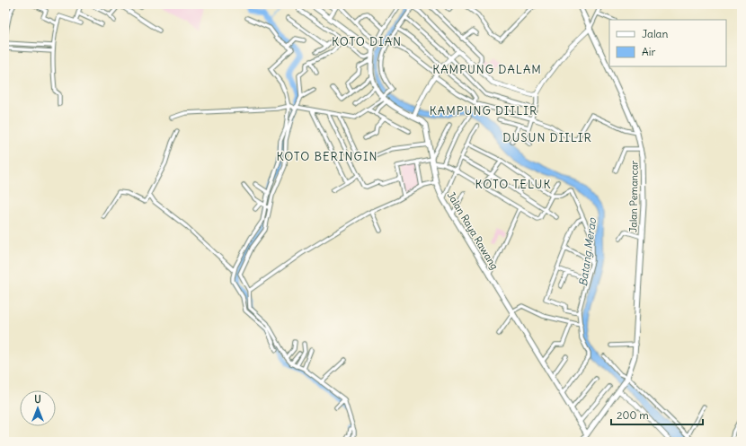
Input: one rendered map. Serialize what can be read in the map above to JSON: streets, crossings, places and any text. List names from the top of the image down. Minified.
{"streets":{"main road":["Jalan Pemancar","Jalan Raya Rawang"]},"crossings":[["Jalan Pemancar","Jalan Raya Rawang"]],"districts":["KOTO DIAN","KAMPUNG DALAM","KAMPUNG DIILIR","DUSUN DIILIR","KOTO BERINGIN","KOTO TELUK"],"water":["Batang Merao"],"legend":["Jalan","Air"],"scale_bar":"200 m","north":"top"}
